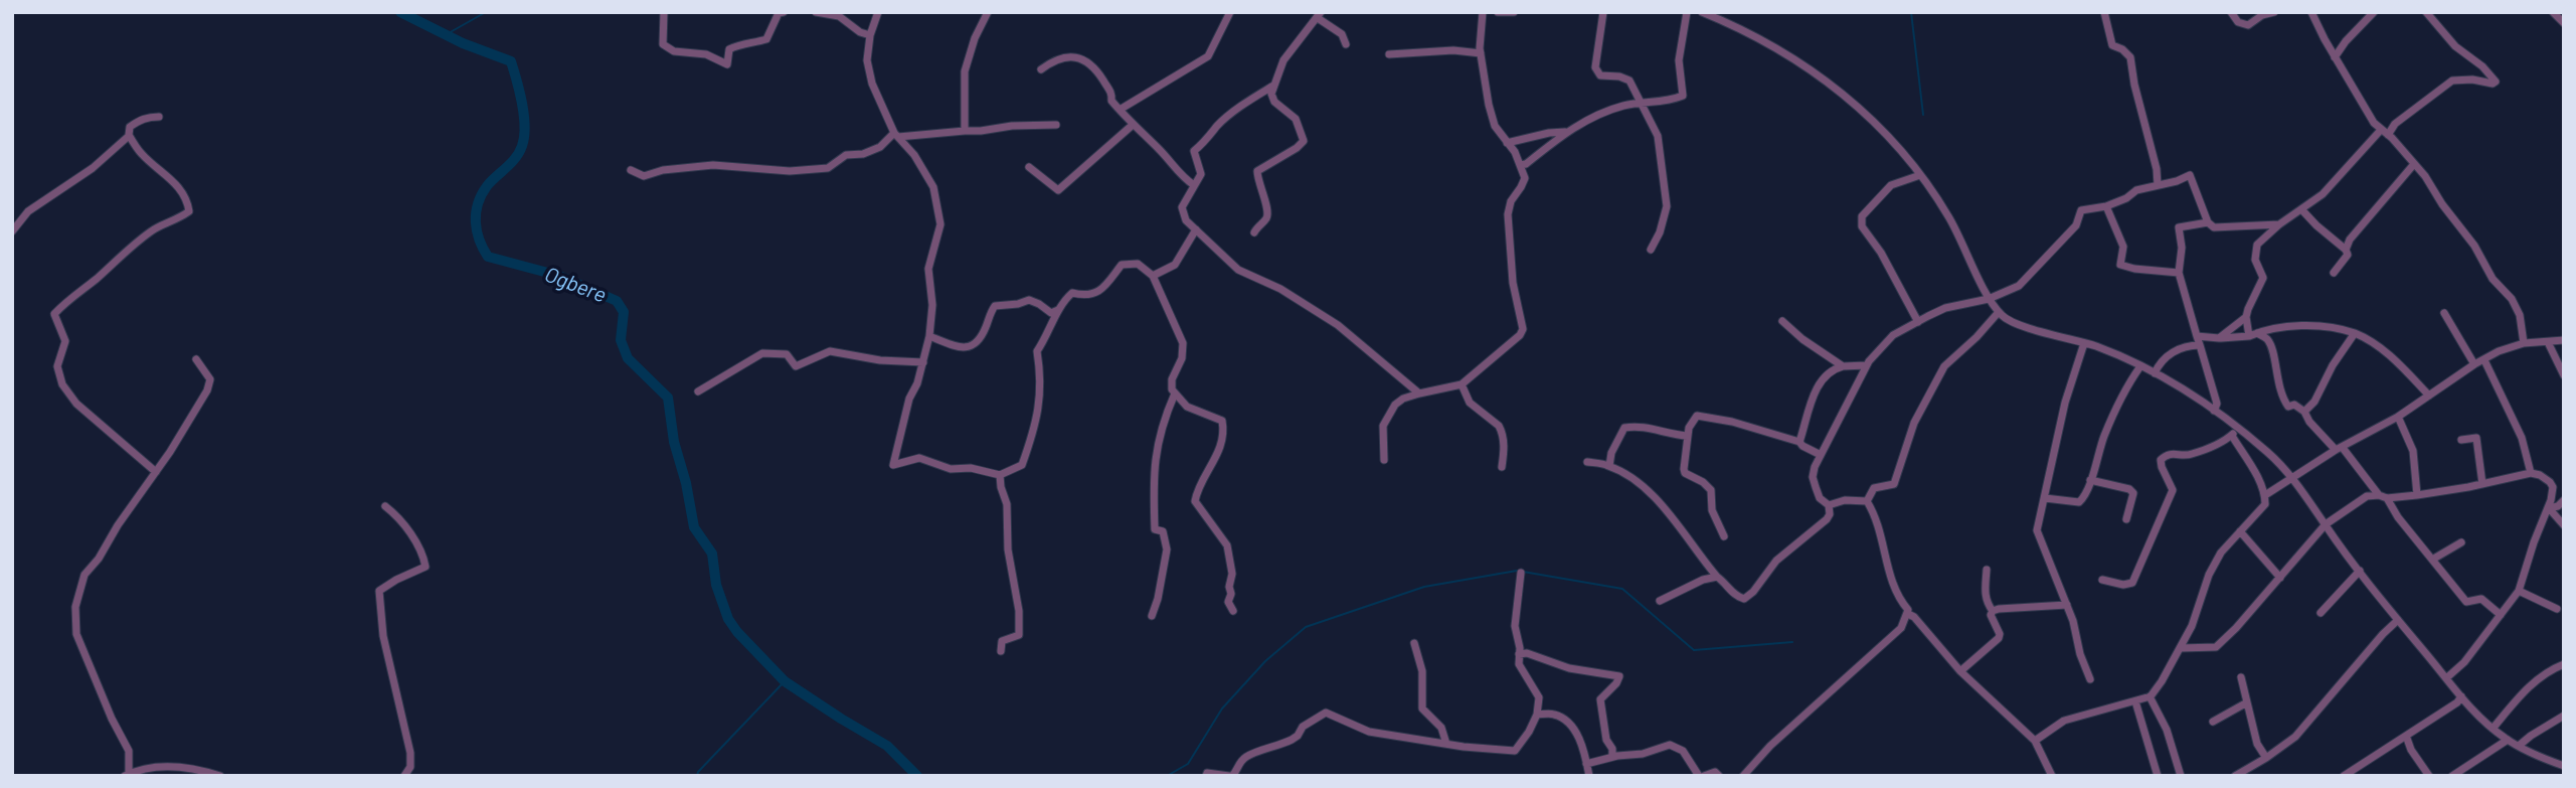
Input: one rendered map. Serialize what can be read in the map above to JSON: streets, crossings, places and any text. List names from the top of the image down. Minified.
{"water":["Ogbere"]}
